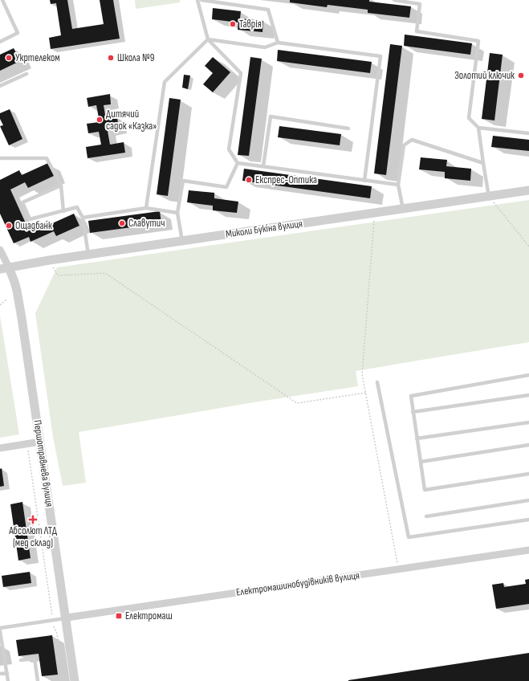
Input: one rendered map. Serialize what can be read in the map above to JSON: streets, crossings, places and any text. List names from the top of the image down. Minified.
{"streets":{"street":["Миколи Букіна вулиця","Першотравнева вулиця","Електромашинобудівників вулиця"]},"crossings":[["Миколи Букіна вулиця","Першотравнева вулиця"],["Першотравнева вулиця","Електромашинобудівників вулиця"]],"places":{"other":["Таврія","Укртелеком","Школа №9","Золотий ключик","Дитячий садок «Казка»","Експрес-Оптика","Славутич","Ощадбанк"],"health":["Абсолют ЛТД (мед склад)"],"transit":["Електромаш"]}}
